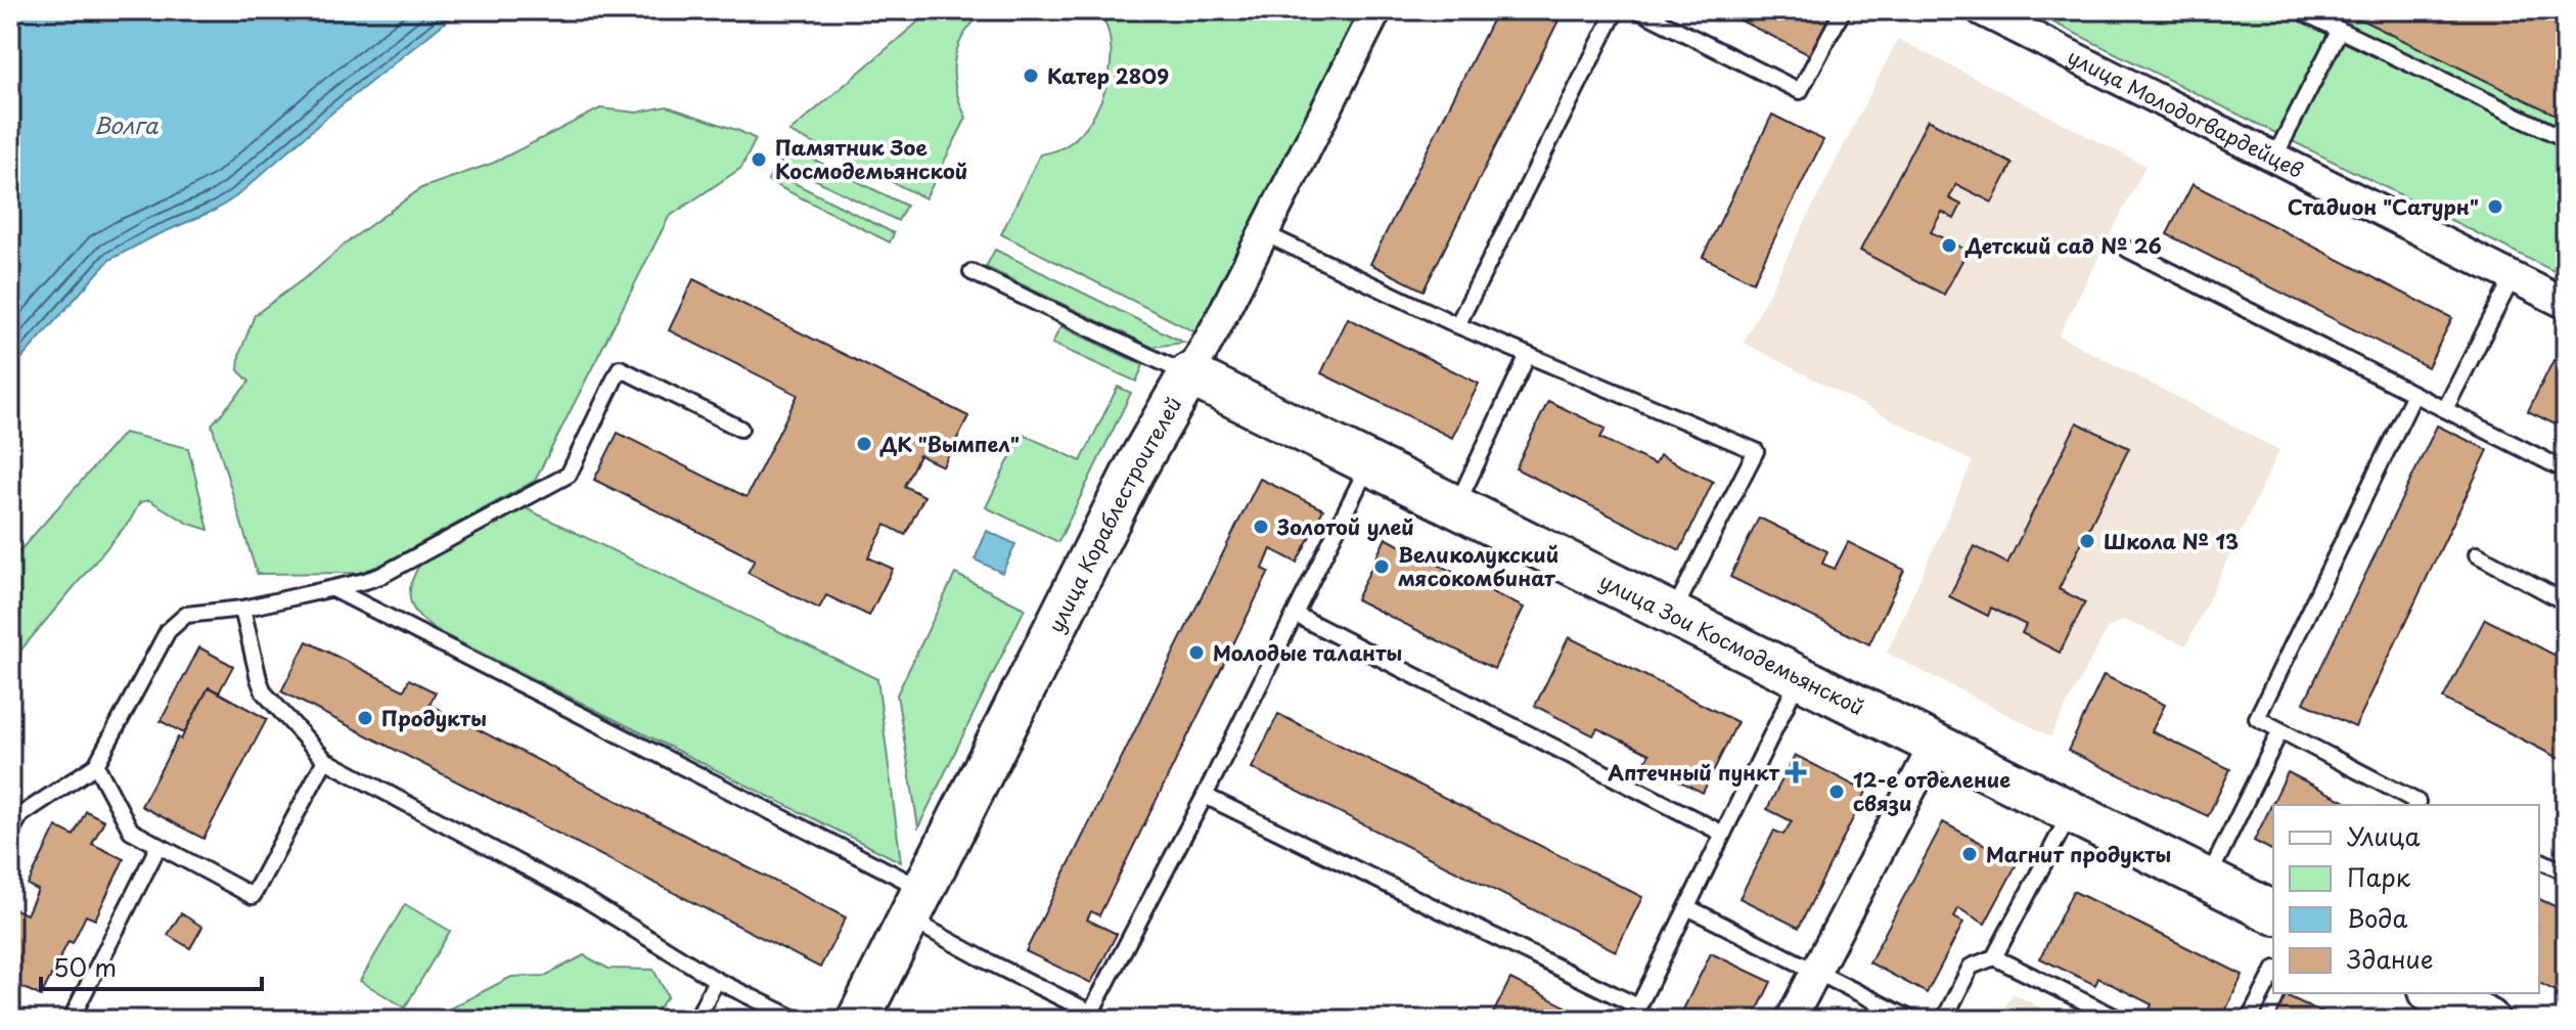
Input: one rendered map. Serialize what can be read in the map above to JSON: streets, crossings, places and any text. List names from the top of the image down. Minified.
{"streets":{"street":["улица Молодогвардейцев","улица Кораблестроителей","улица Зои Космодемьянской"]},"crossings":[["улица Кораблестроителей","улица Зои Космодемьянской"]],"water":["Волга"],"places":{"other":["Катер 2809","Памятник Зое Космодемьянской","Стадион \"Сатурн\"","Детский сад № 26","ДК \"Вымпел\"","Золотой улей","Школа № 13","Великолукский мясокомбинат","Молодые таланты","Продукты","12-е отделение связи","Магнит продукты"],"health":["Аптечный пункт"]},"legend":["Улица","Парк","Вода","Здание"],"scale_bar":"50 m"}
